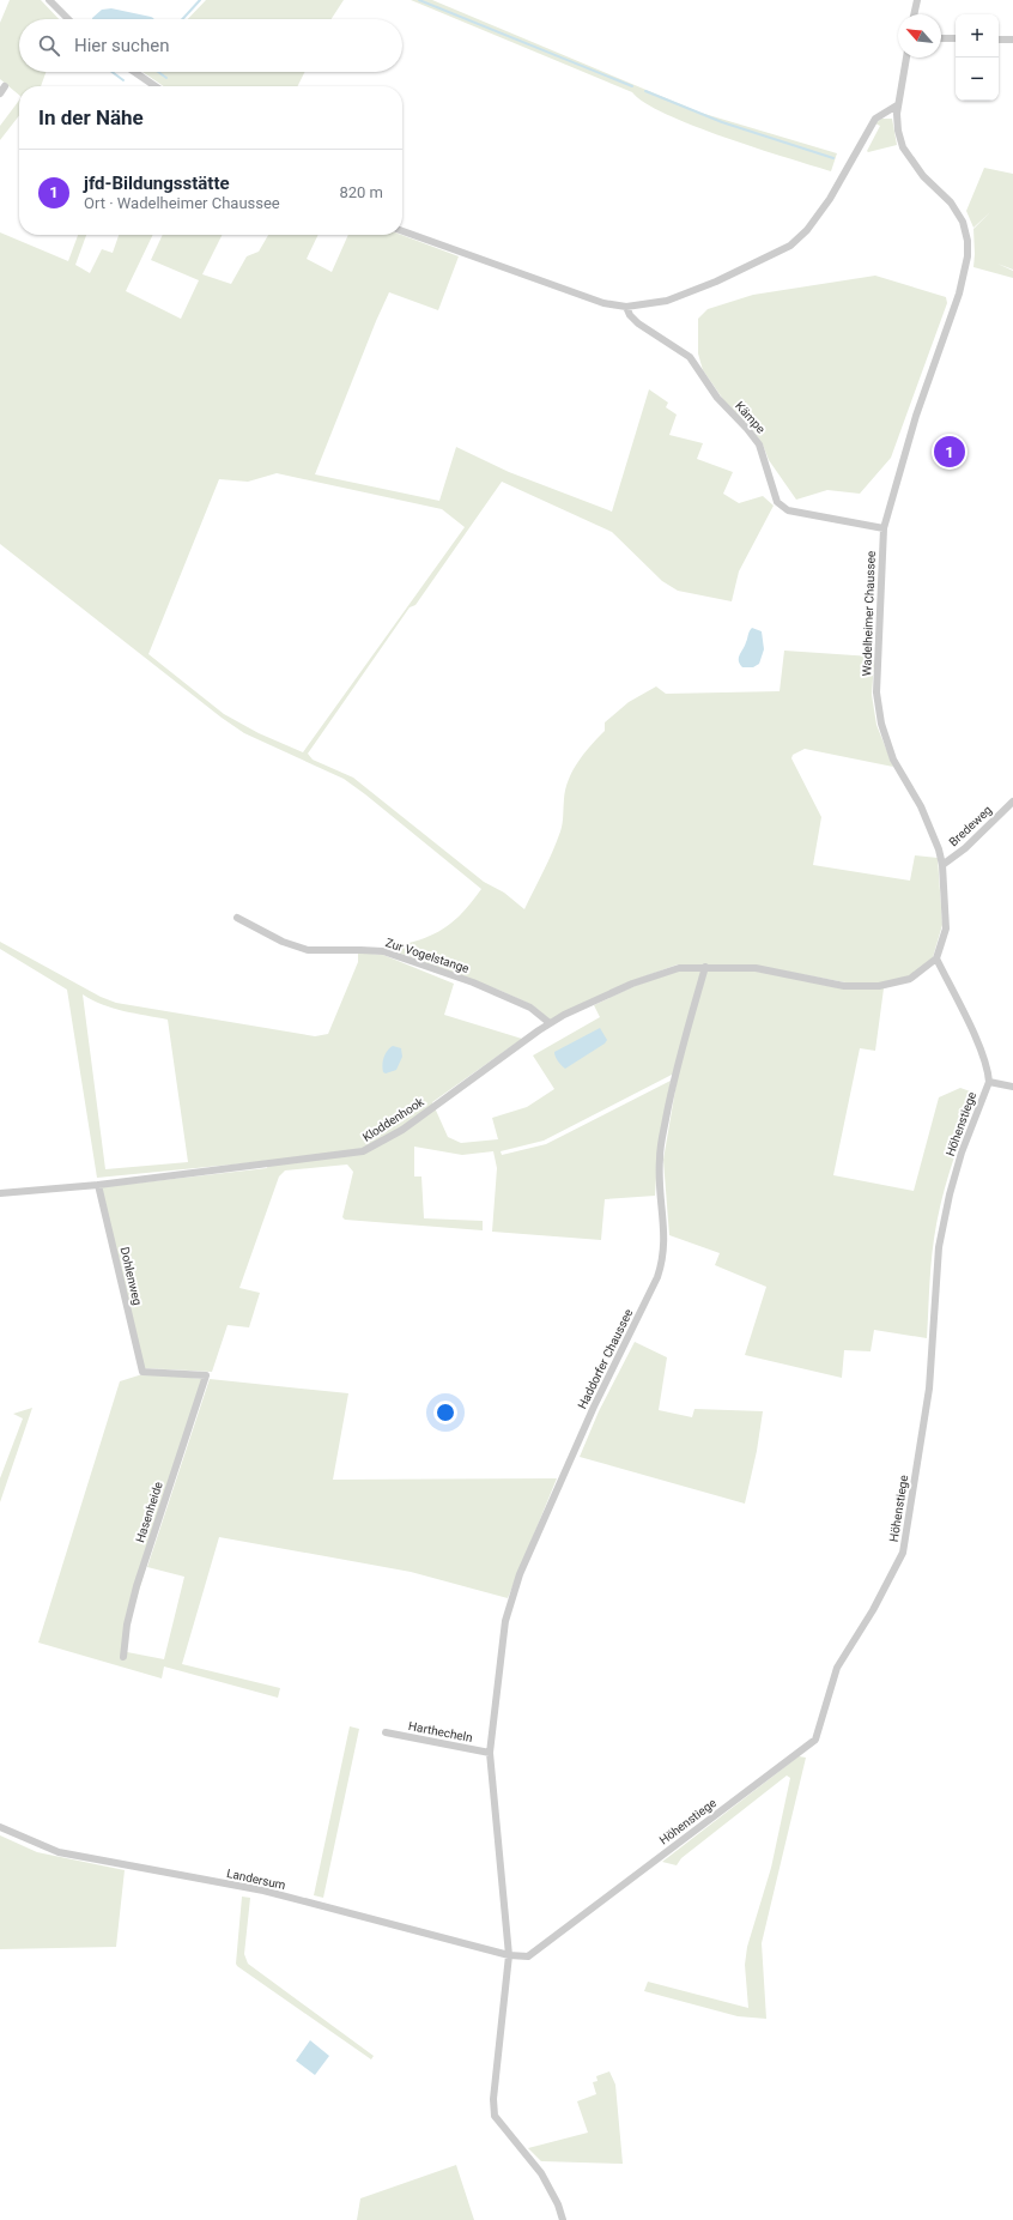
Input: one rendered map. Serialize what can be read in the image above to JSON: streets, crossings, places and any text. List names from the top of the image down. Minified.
{"streets":{"street":["Kämpe","Wadelheimer Chaussee","Bredeweg","Zur Vogelstange","Kloddenhook","Höhenstiege","Dohlenweg","Haddorfer Chaussee","Hasenheide","Harthecheln","Landersum"]},"crossings":[["Kämpe","Wadelheimer Chaussee"],["Wadelheimer Chaussee","Bredeweg"],["Wadelheimer Chaussee","Höhenstiege"],["Zur Vogelstange","Kloddenhook"],["Kloddenhook","Dohlenweg"],["Kloddenhook","Haddorfer Chaussee"],["Höhenstiege","Landersum"],["Dohlenweg","Hasenheide"],["Haddorfer Chaussee","Harthecheln"]],"north":"top left","page":{"map_buttons":["+","−"],"search":"Hier suchen","heading":"In der Nähe","list":[{"mark":"1","name":"jfd-Bildungsstätte","note":"Ort · Wadelheimer Chaussee","value":"820 m"}],"pins":"1"}}
